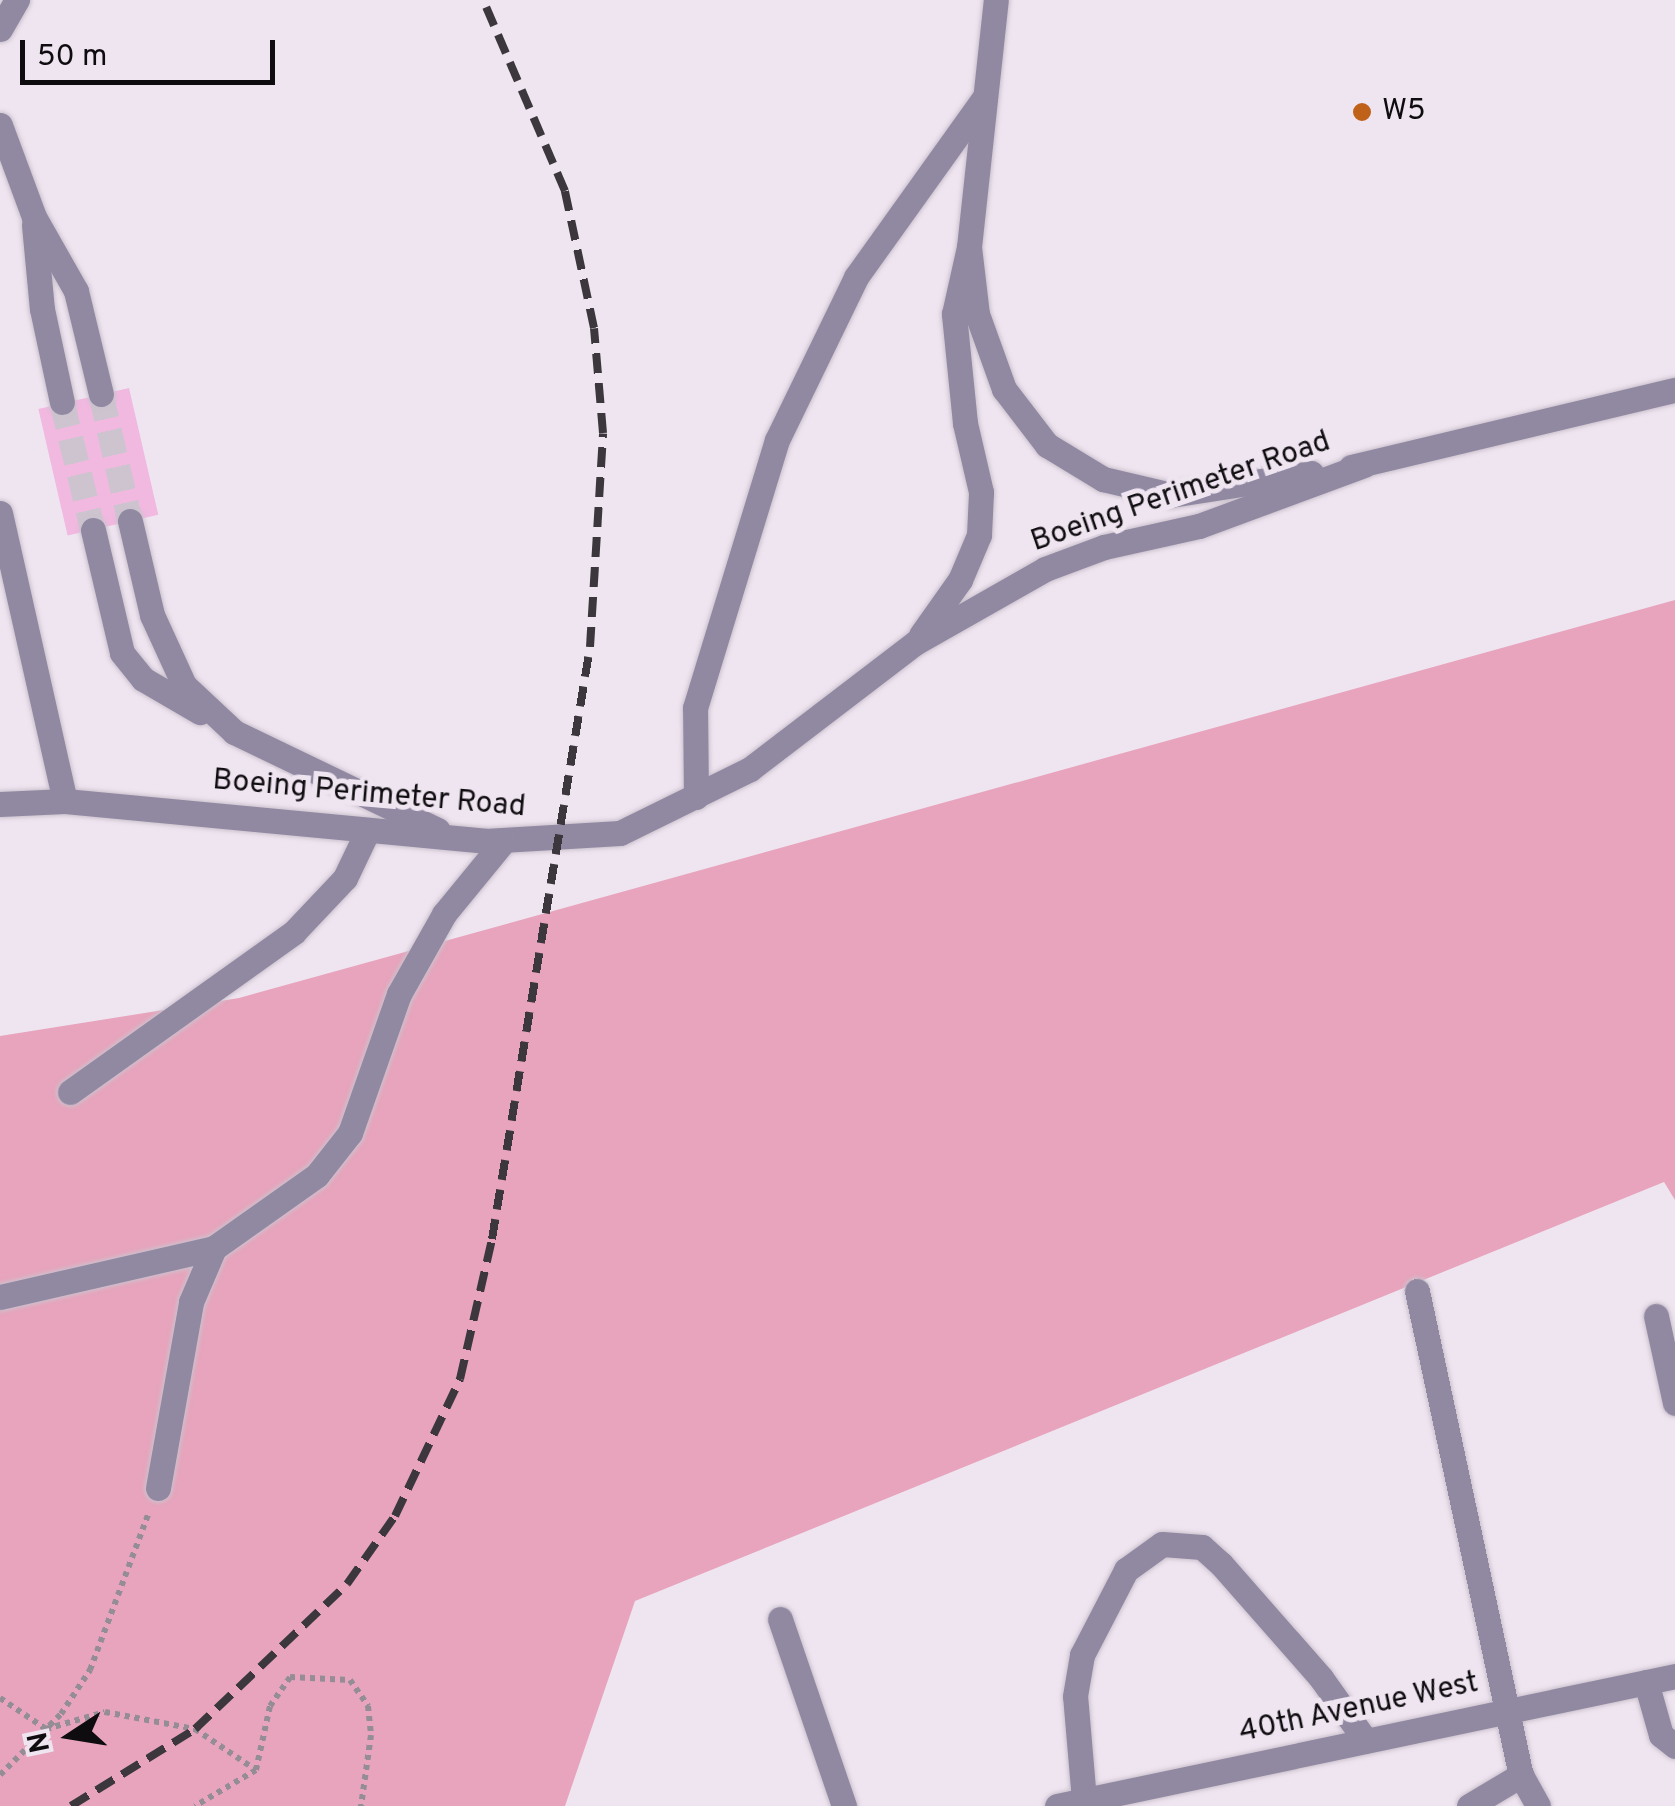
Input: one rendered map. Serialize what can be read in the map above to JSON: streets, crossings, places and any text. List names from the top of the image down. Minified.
{"streets":{"street":["Boeing Perimeter Road","40th Avenue West"]},"places":["W5"],"scale_bar":"50 m","north":"left"}
